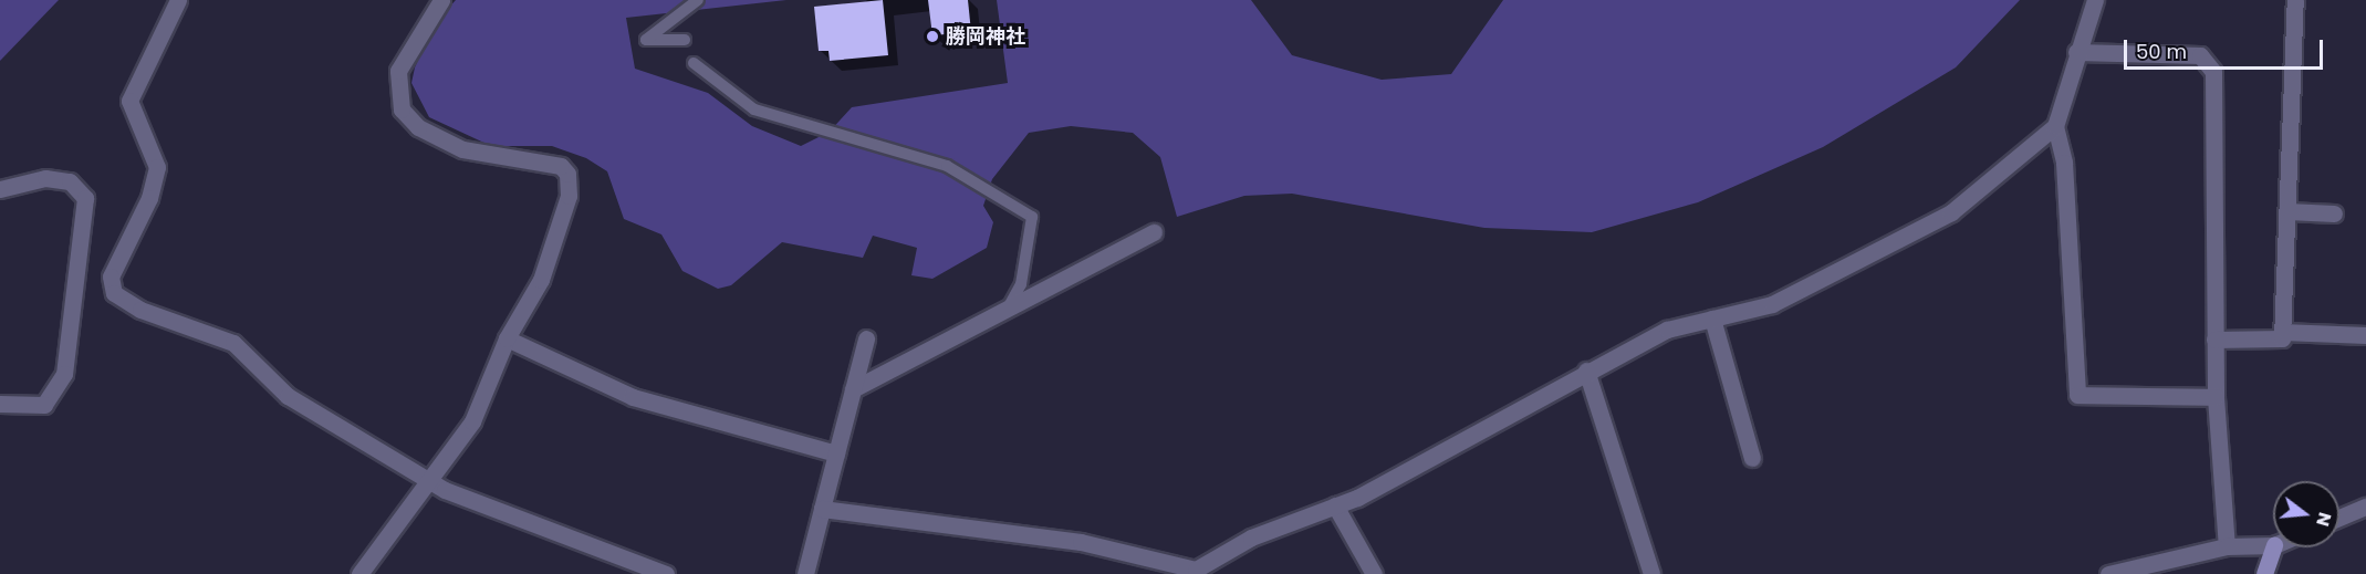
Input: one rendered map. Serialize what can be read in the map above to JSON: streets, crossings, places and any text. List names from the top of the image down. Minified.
{"places":["勝岡神社"],"scale_bar":"50 m","north":"right"}
